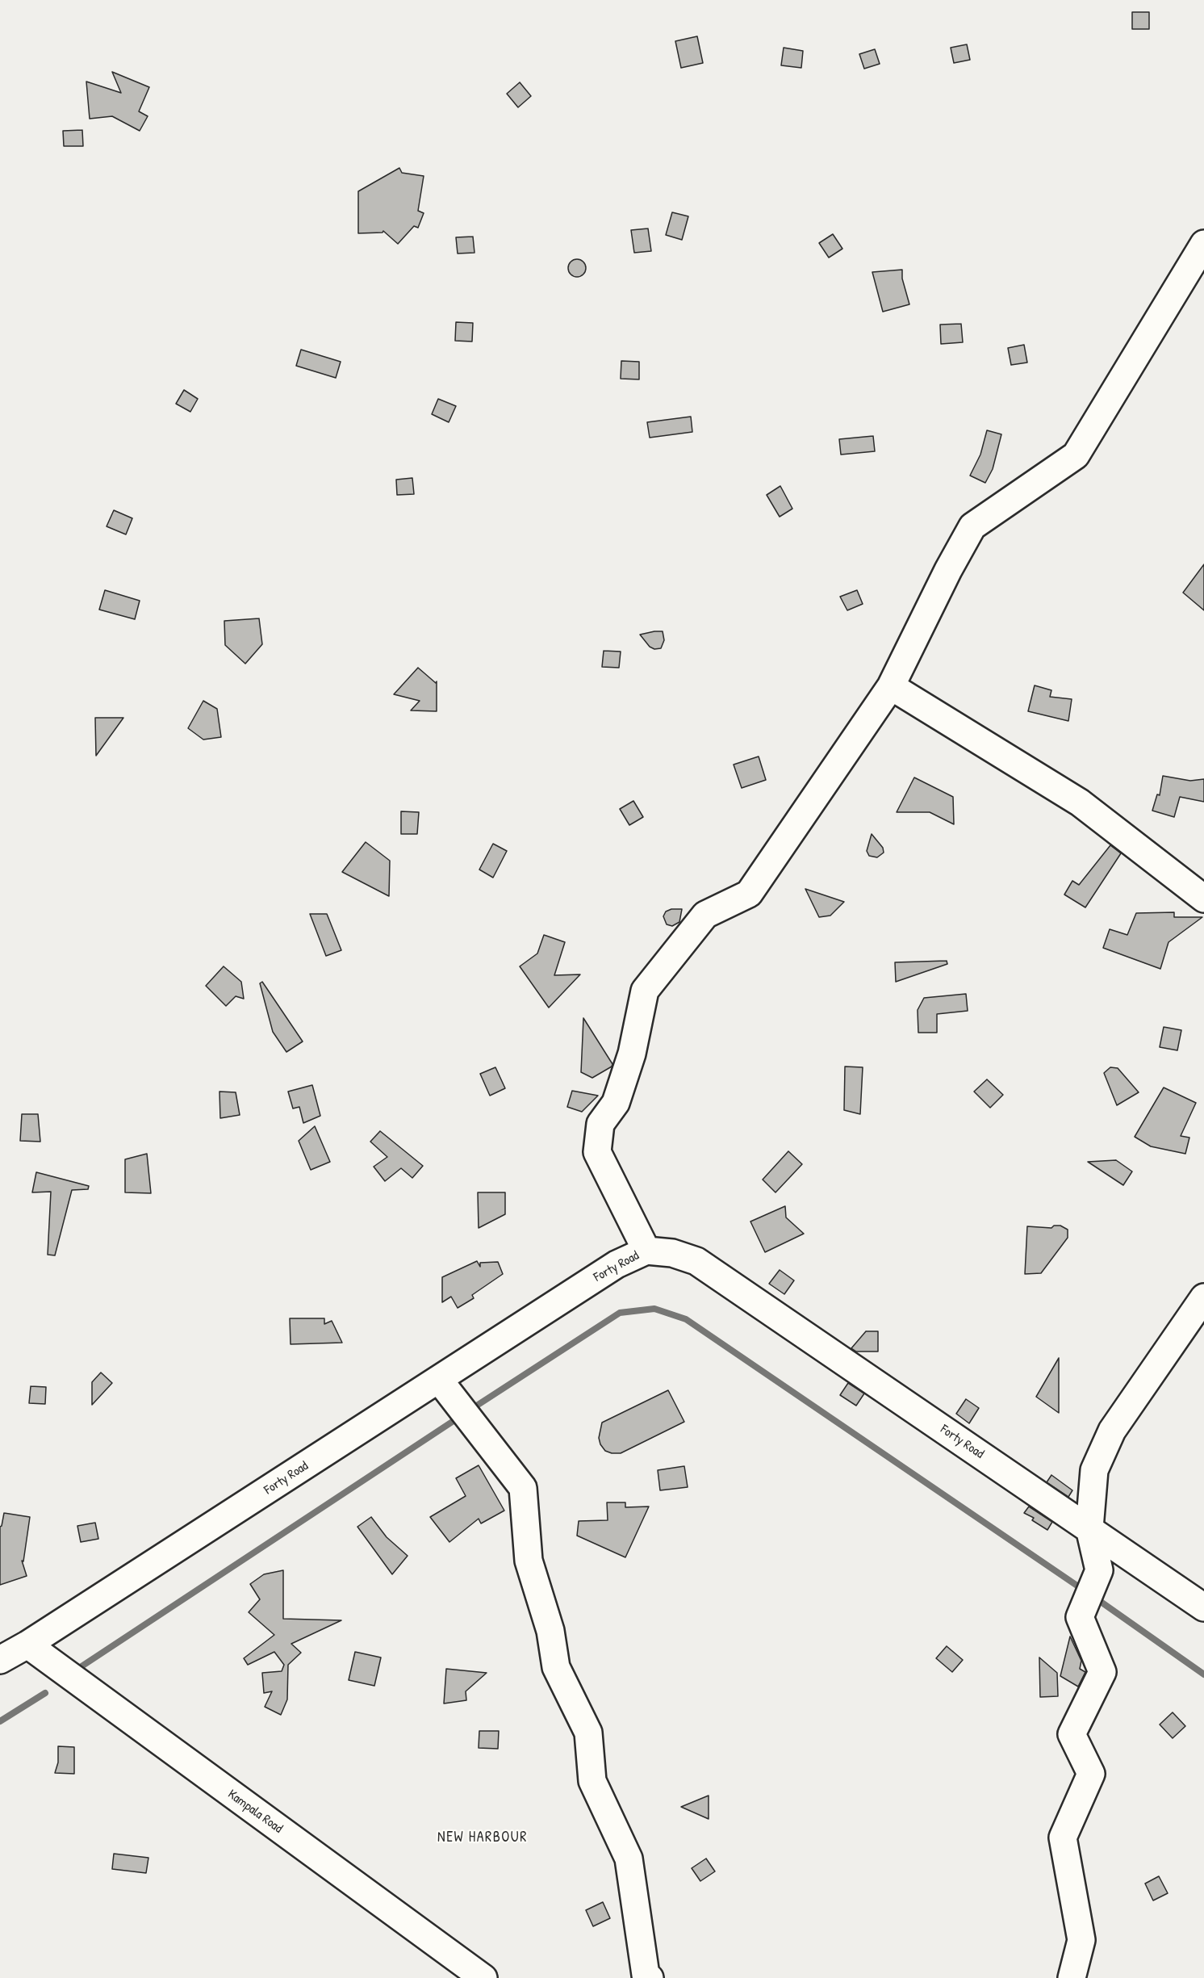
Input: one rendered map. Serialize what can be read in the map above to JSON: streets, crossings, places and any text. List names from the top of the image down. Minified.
{"streets":{"street":["Forty Road","Kampala Road"]},"crossings":[["Forty Road","Kampala Road"]],"districts":["NEW HARBOUR"]}
